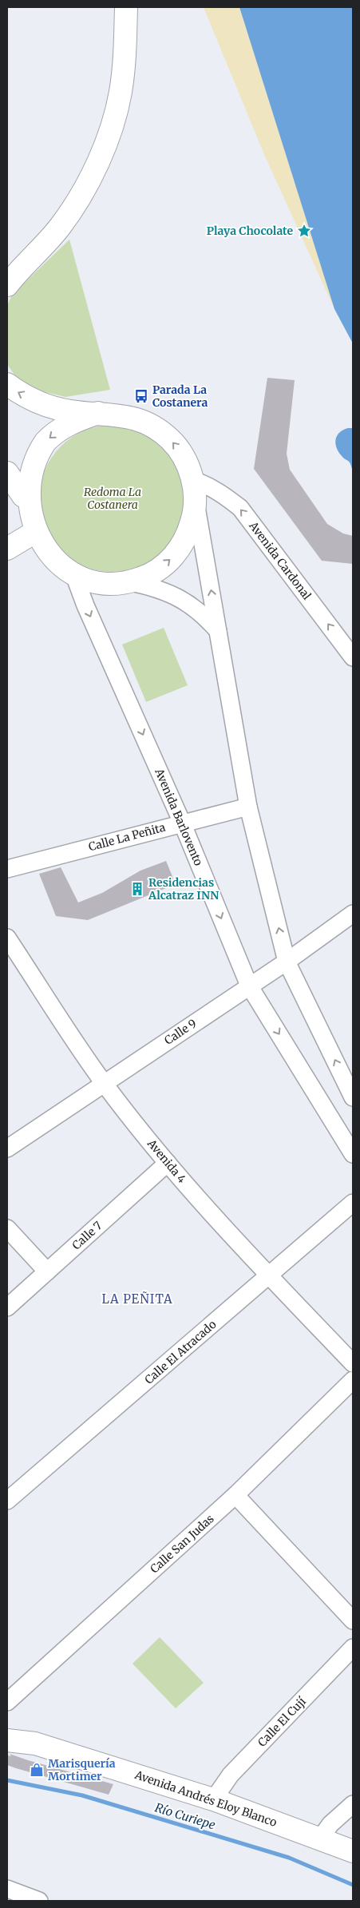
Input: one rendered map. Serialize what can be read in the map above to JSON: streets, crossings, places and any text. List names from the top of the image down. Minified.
{"streets":{"main road":["Avenida Andrés Eloy Blanco"],"street":["Avenida Cardonal","Avenida Barlovento","Calle La Peñita","Calle 9","Avenida 4","Calle 7","Calle El Atracado","Calle San Judas","Calle El Cují"]},"crossings":[["Avenida Barlovento","Calle La Peñita"],["Avenida Barlovento","Calle 9"],["Calle 9","Avenida 4"],["Avenida 4","Calle 7"],["Avenida 4","Calle El Atracado"],["Calle El Cují","Avenida Andrés Eloy Blanco"]],"one_way":["Avenida Cardonal"],"districts":["LA PEÑITA"],"water":["Río Curiepe"],"parks":["Redoma La Costanera"],"places":{"place":["Playa Chocolate"],"bus stop":["Parada La Costanera"],"building":["Residencias Alcatraz INN"],"shop":["Marisquería Mortimer"]}}
